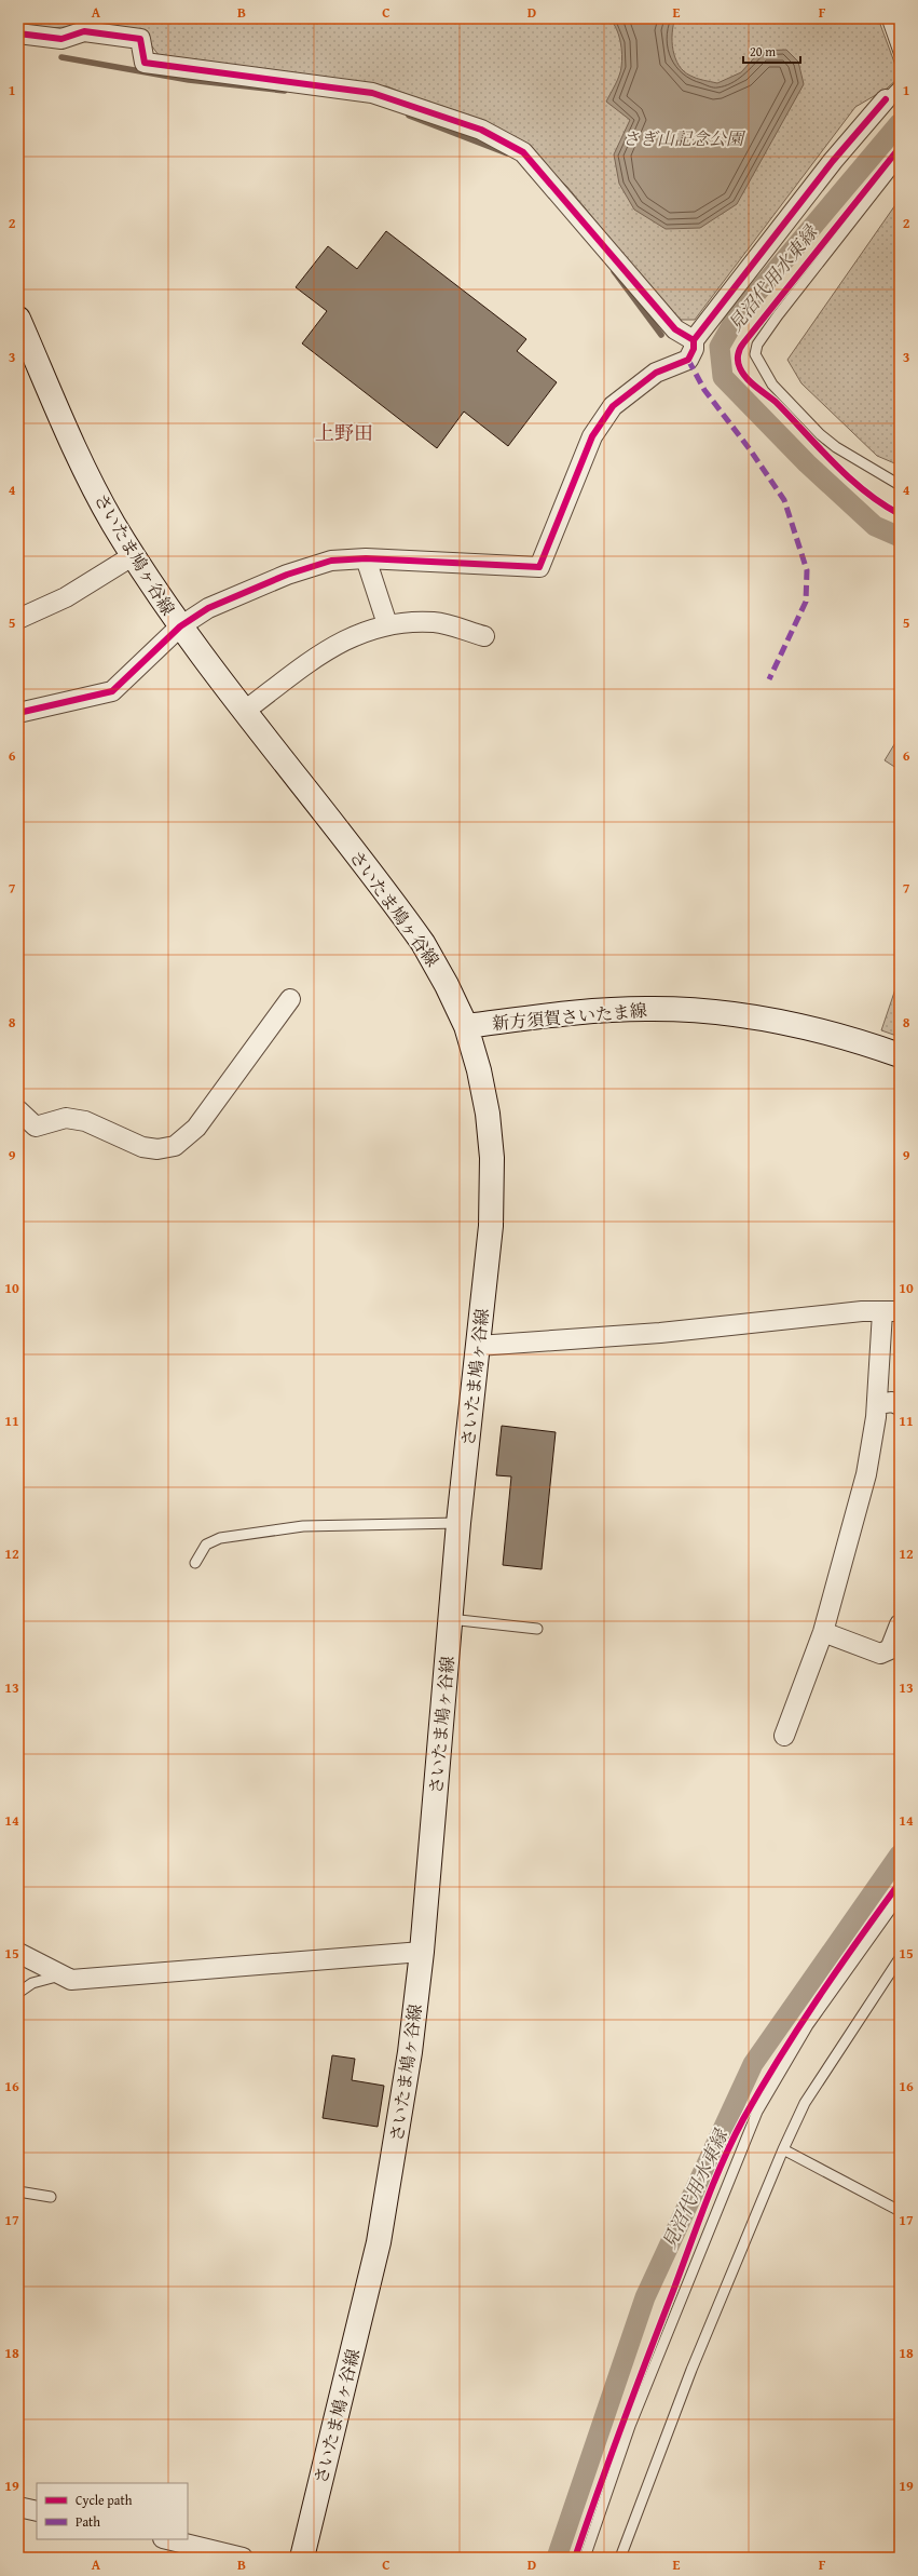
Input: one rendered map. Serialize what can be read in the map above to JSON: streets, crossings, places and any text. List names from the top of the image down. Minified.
{"streets":{"main road":["さいたま鳩ヶ谷線","新方須賀さいたま線"]},"crossings":[["さいたま鳩ヶ谷線","新方須賀さいたま線"]],"districts":["上野田"],"water":["見沼代用水東縁"],"parks":["さぎ山記念公園"],"legend":["Cycle path","Path"],"scale_bar":"20 m","grid":{"columns":["A","B","C","D","E","F"],"rows":["1","2","3","4","5","6","7","8","9","10","11","12","13","14","15","16","17","18","19"]}}
